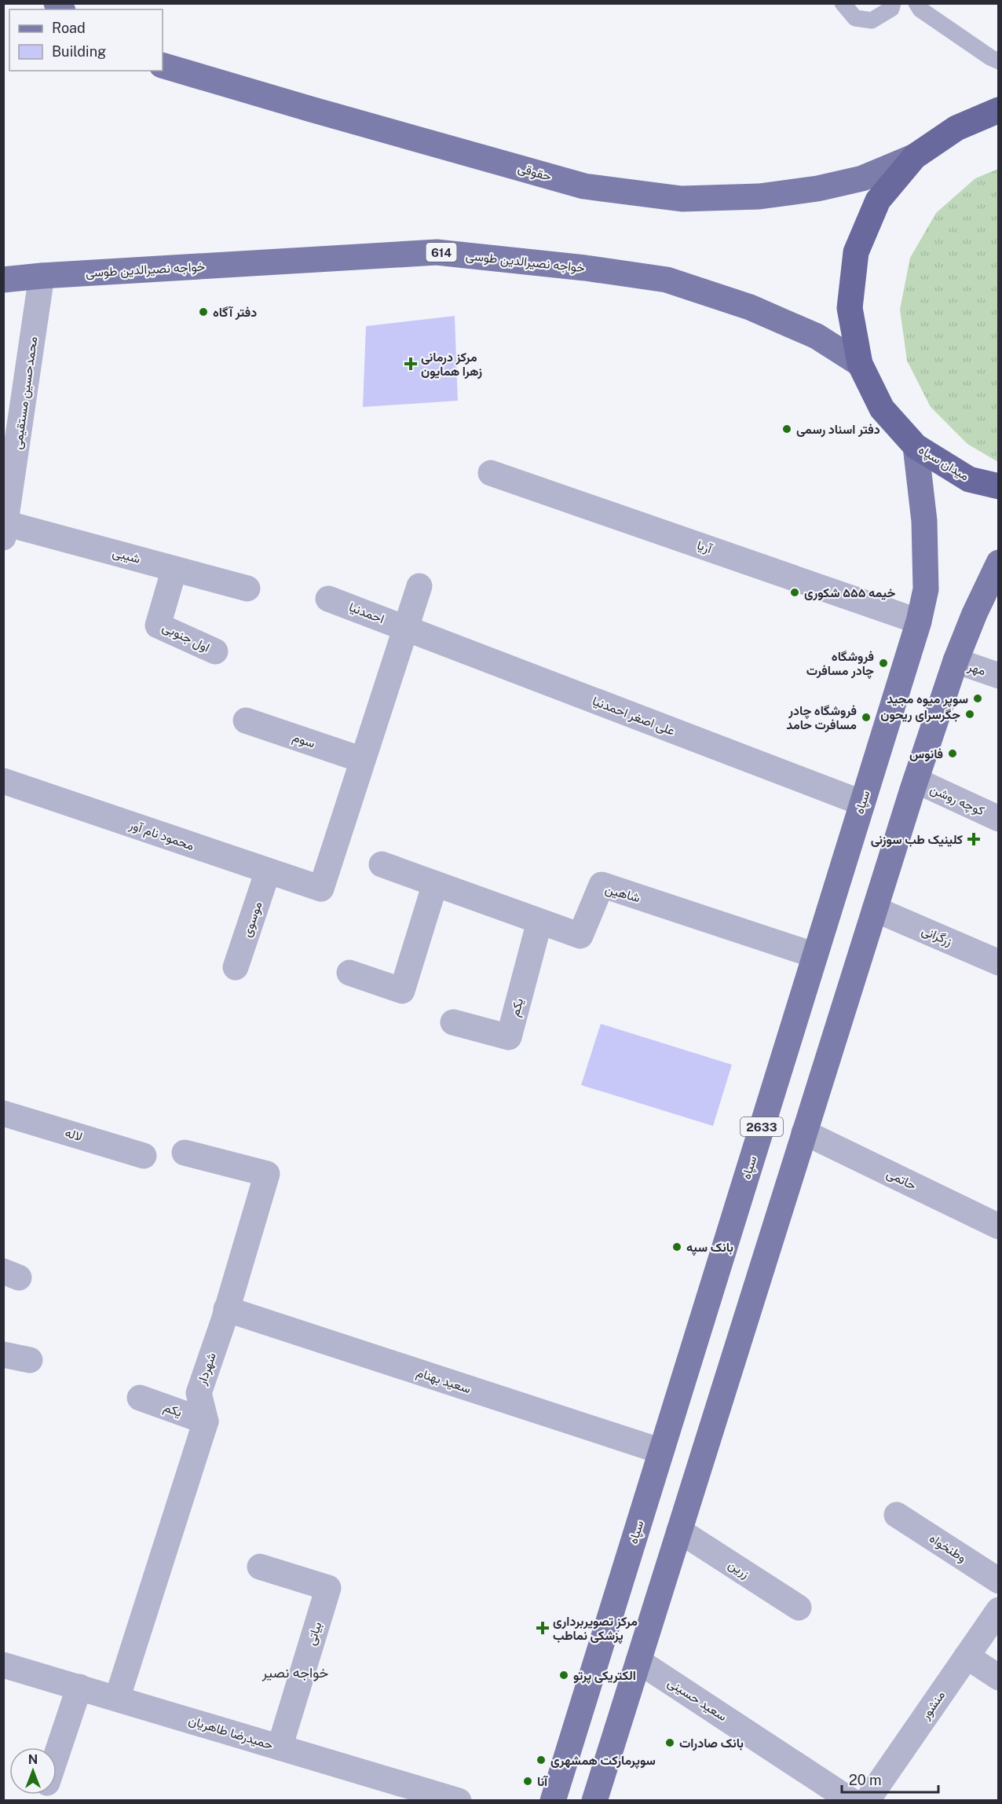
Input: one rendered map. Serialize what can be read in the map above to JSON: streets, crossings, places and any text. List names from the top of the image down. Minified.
{"streets":{"highway":["میدان سپاه"],"main road":["حقوقی","614","خواجه نصیرالدین طوسی","سپاه","2633"],"street":["محمدحسین مستقیمی","آریا","شیبی","احمدنیا","اول جنوبی","مهر","علی اصغر احمدنیا","سوم","کوچه روشن","محمود نام آور","شاهین","موسوی","زرگرانی","یکم","لاله","حاتمی","شهردار","سعید بهنام","وطنخواه","زرین","بیاتی","سعید حسینی","منشور","حمیدرضا طاهریان"]},"crossings":[["حقوقی","میدان سپاه"],["خواجه نصیرالدین طوسی","محمدحسین مستقیمی"],["خواجه نصیرالدین طوسی","میدان سپاه"],["محمدحسین مستقیمی","شیبی"],["میدان سپاه","سپاه"],["آریا","سپاه"],["شیبی","اول جنوبی"],["احمدنیا","علی اصغر احمدنیا"],["مهر","2633"],["علی اصغر احمدنیا","سپاه"],["سوم","محمود نام آور"],["کوچه روشن","2633"],["سپاه","شاهین"],["سپاه","سعید بهنام"],["محمود نام آور","موسوی"],["شاهین","یکم"],["زرگرانی","2633"],["یکم","شهردار"],["2633","حاتمی"],["2633","زرین"],["2633","سعید حسینی"],["شهردار","سعید بهنام"],["بیاتی","حمیدرضا طاهریان"]],"districts":["خواجه نصیر"],"places":{"other":["دفتر آگاه","دفتر اسناد رسمی","خیمه ۵۵۵ شکوری","فروشگاه چادر مسافرت","سوپر میوه مجید","جگرسرای ریحون","فروشگاه چادر مسافرت حامد","فانوس","بانک سپه","الکتریکی پرتو","بانک صادرات","سوپرمارکت همشهری","آنا"],"health":["مرکز درمانی زهرا همایون","کلینیک طب سوزنی","مرکز تصویربرداری پزشکی نماطب"]},"legend":["Road","Building"],"scale_bar":"20 m","north":"top"}
